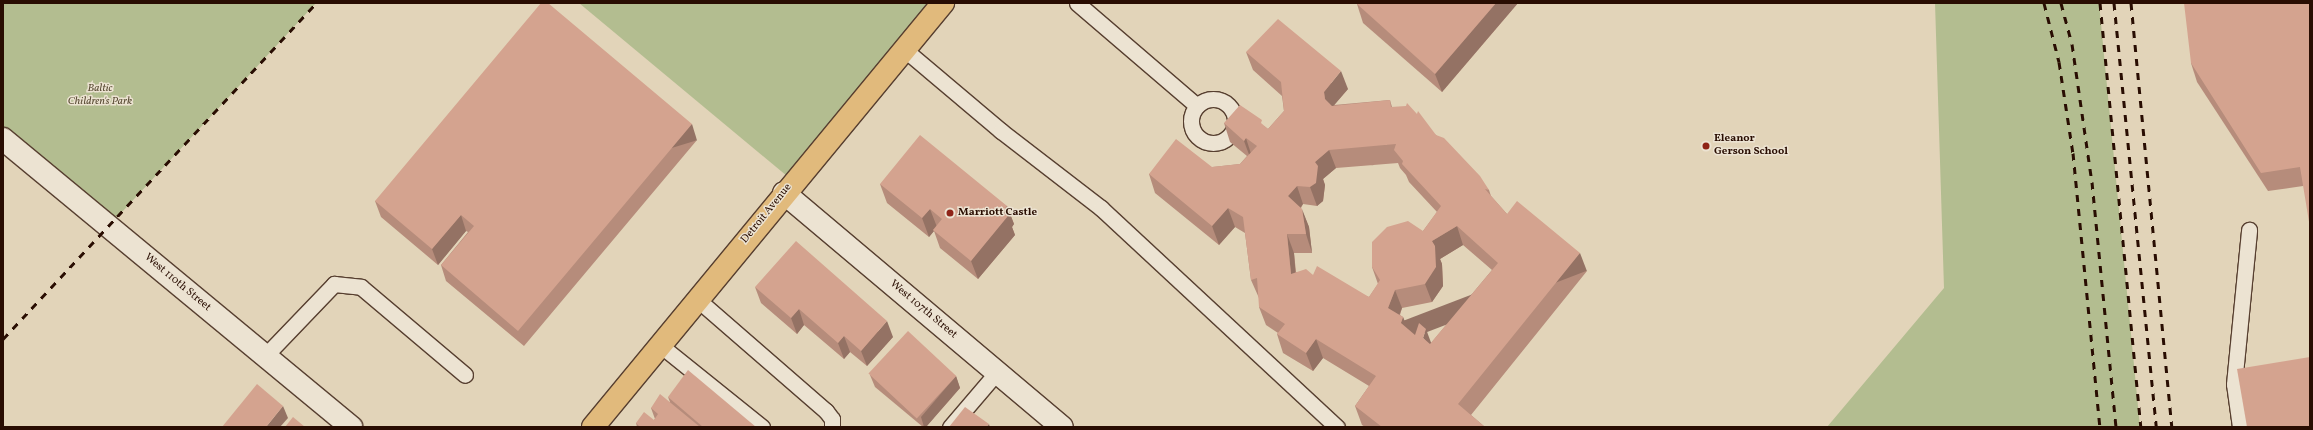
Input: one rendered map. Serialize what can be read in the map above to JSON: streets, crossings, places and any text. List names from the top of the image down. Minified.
{"streets":{"main road":["Detroit Avenue"],"street":["West 110th Street","West 107th Street"]},"crossings":[["Detroit Avenue","West 107th Street"]],"parks":["Baltic Children's Park"],"places":["Eleanor Gerson School","Marriott Castle"]}
